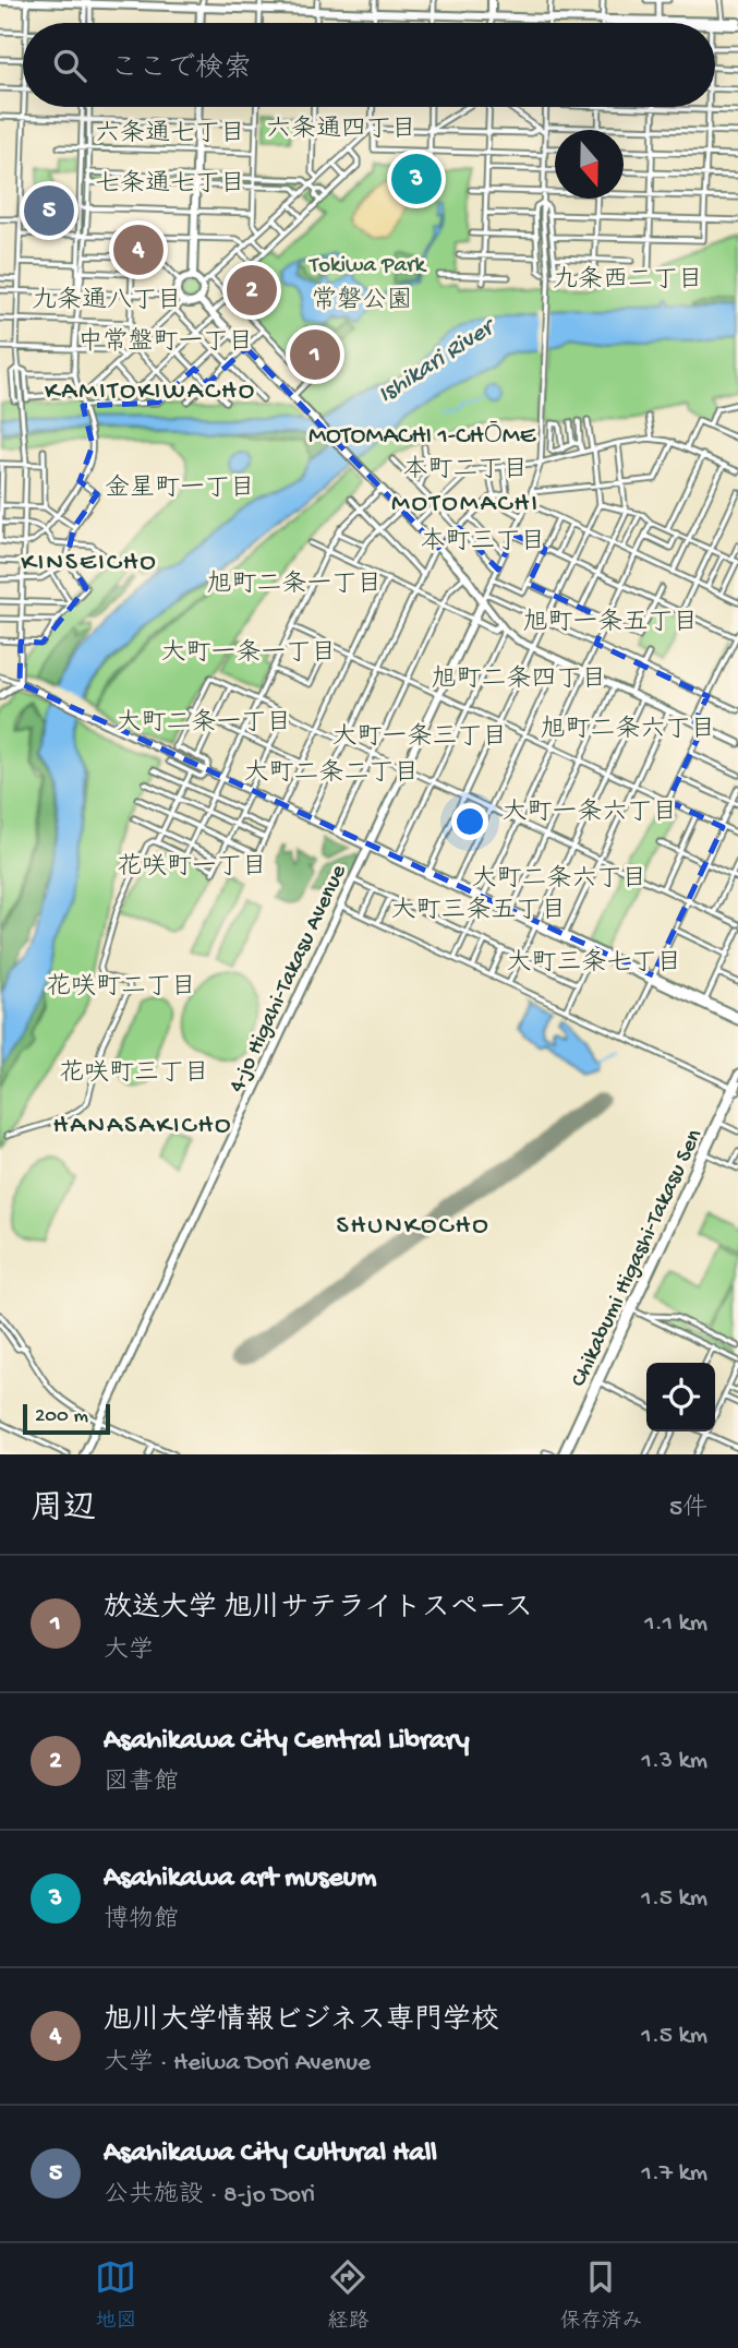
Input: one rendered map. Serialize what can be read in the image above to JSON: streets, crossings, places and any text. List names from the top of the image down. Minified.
{"streets":{"highway":["4-jo Higahi-Takasu Avenue"],"main road":["Chikabumi Higashi-Takasu Sen"]},"districts":["六条通四丁目","六条通七丁目","七条通七丁目","九条西二丁目","九条通八丁目","常磐公園","中常盤町一丁目","KAMITOKIWACHO","MOTOMACHI 1-CHŌME","本町二丁目","金星町一丁目","MOTOMACHI","本町三丁目","KINSEICHO","旭町二条一丁目","旭町一条五丁目","大町一条一丁目","旭町二条四丁目","大町二条一丁目","旭町二条六丁目","大町一条三丁目","大町二条二丁目","大町一条六丁目","花咲町一丁目","大町二条六丁目","大町三条五丁目","大町三条七丁目","花咲町二丁目","花咲町三丁目","HANASAKICHO","SHUNKOCHO"],"water":["Ishikari River"],"parks":["Tokiwa Park"],"scale_bar":"200 m","north":"bottom","page":{"search":"ここで検索","pins":["3","5","4","2","1"],"scale":"200 m","heading":["周辺","5件"],"list":[{"mark":"1","name":"放送大学 旭川サテライトスペース","note":"大学","value":"1.1 km"},{"mark":"2","name":"Asahikawa City Central Library","note":"図書館","value":"1.3 km"},{"mark":"3","name":"Asahikawa art museum","note":"博物館","value":"1.5 km"},{"mark":"4","name":"旭川大学情報ビジネス専門学校","note":"大学 · Heiwa Dori Avenue","value":"1.5 km"},{"mark":"5","name":"Asahikawa City Cultural Hall","note":"公共施設 · 8-jo Dori","value":"1.7 km"}],"nav":["地図","経路","保存済み"]}}
